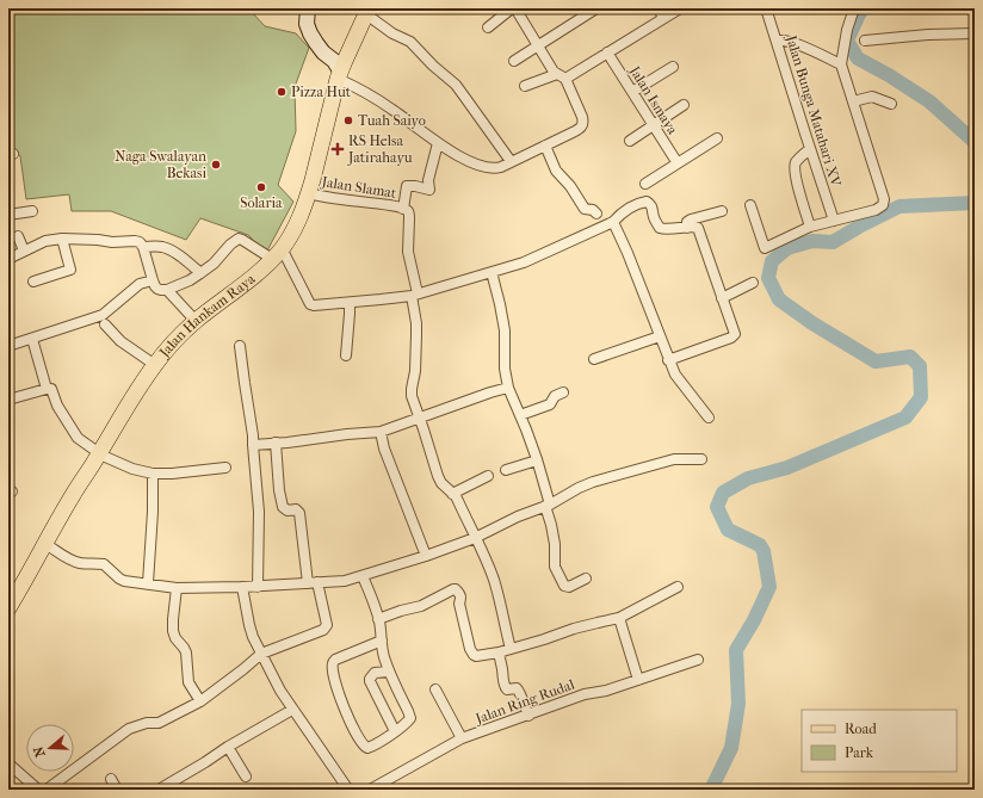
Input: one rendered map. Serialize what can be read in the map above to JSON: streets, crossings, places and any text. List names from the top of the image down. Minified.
{"streets":{"main road":["Jalan Hankam Raya"],"street":["Jalan Ismaya","Jalan Bunga Matahari XV","Jalan Slamat","Jalan Ring Rudal"]},"crossings":[["Jalan Slamat","Jalan Hankam Raya"]],"places":{"other":["Pizza Hut","Tuah Saiyo","Naga Swalayan Bekasi","Solaria"],"health":["RS Helsa Jatirahayu"]},"legend":["Road","Park"],"north":"left"}
